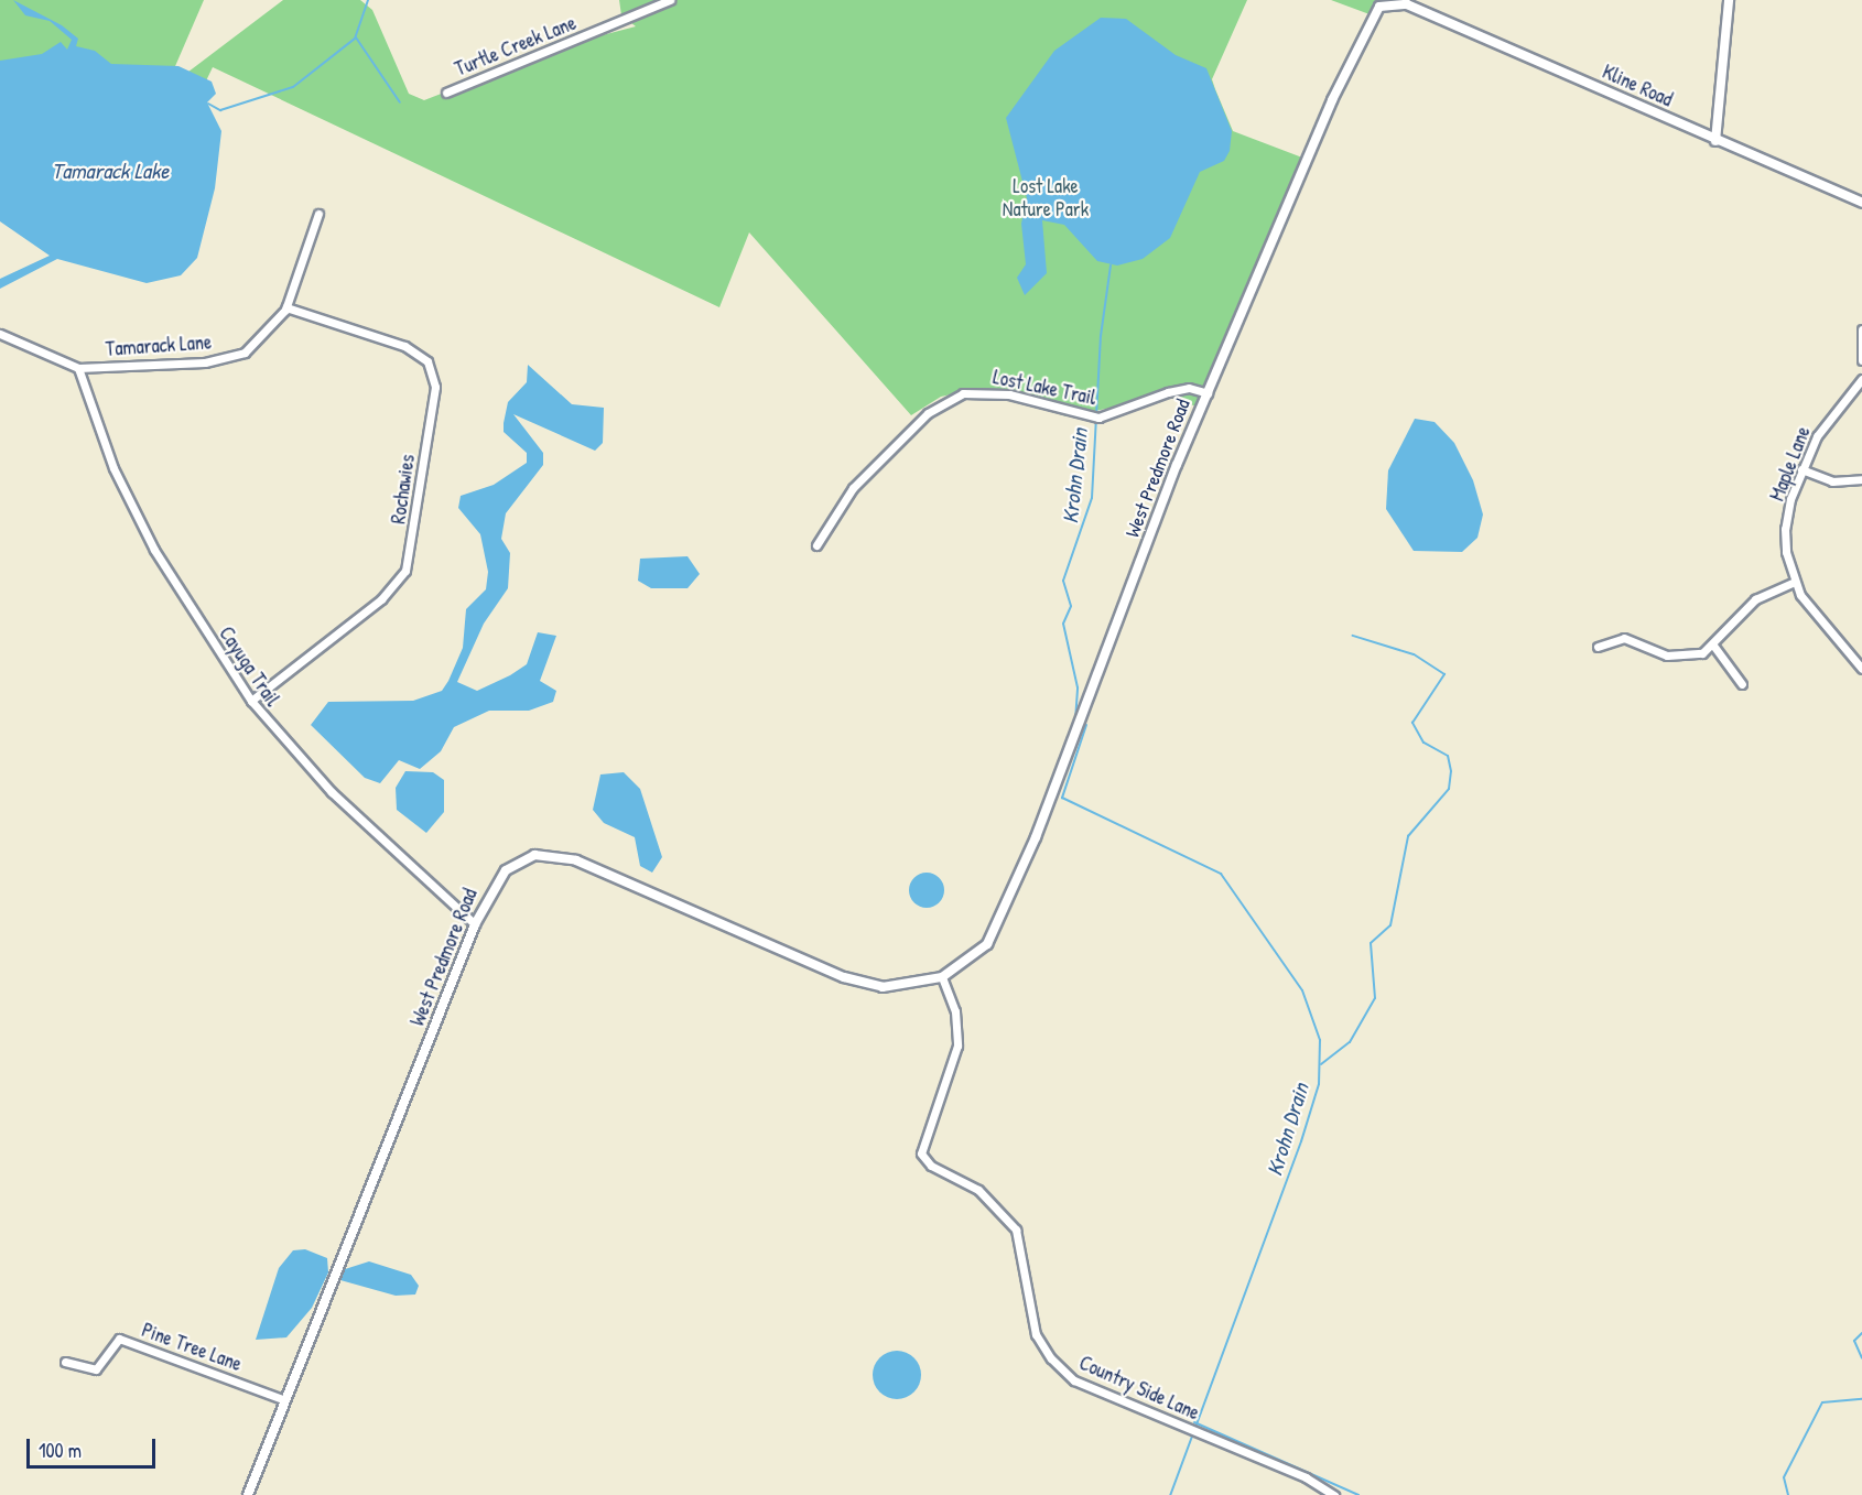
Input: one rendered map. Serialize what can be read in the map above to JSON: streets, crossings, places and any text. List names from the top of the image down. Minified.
{"streets":{"street":["Turtle Creek Lane","Kline Road","Tamarack Lane","Lost Lake Trail","Maple Lane","West Predmore Road","Rochawies","Cayuga Trail","Pine Tree Lane","Country Side Lane"]},"crossings":[["Kline Road","West Predmore Road"],["Tamarack Lane","Rochawies"],["Tamarack Lane","Cayuga Trail"],["Lost Lake Trail","West Predmore Road"],["West Predmore Road","Cayuga Trail"],["West Predmore Road","Pine Tree Lane"],["West Predmore Road","Country Side Lane"],["Rochawies","Cayuga Trail"]],"water":["Tamarack Lake","Krohn Drain"],"parks":["Lost Lake Nature Park"],"scale_bar":"100 m"}
